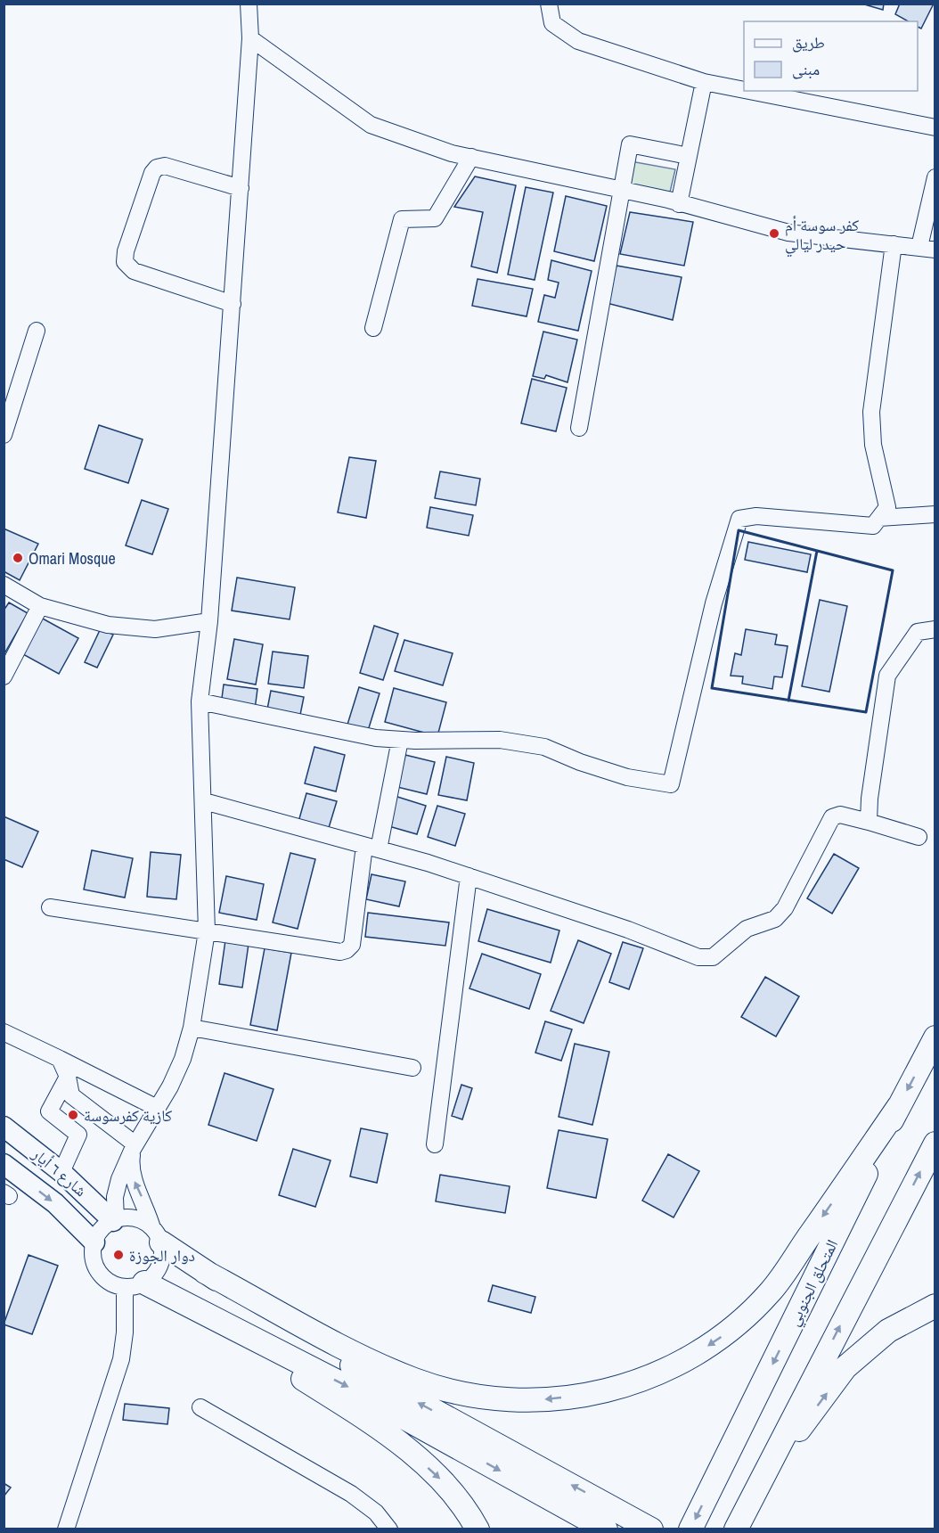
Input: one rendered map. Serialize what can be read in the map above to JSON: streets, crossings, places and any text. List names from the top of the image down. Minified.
{"streets":{"highway":["المتحلق الجنوبي"],"main road":["شارع ٦ أيار"]},"places":["كفر سوسة أم حيدر ليالي","Omari Mosque","كازية كفرسوسة","دوار الجوزة"],"legend":["طريق","مبنى"]}
